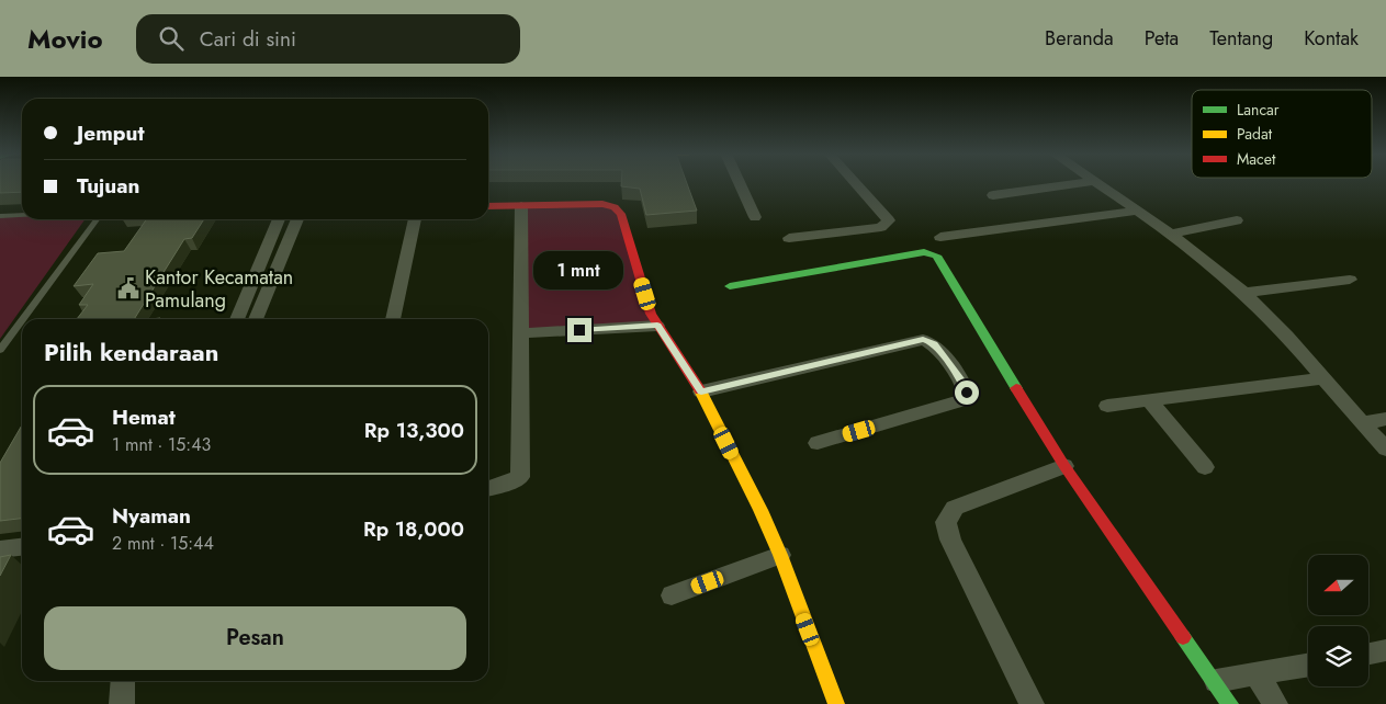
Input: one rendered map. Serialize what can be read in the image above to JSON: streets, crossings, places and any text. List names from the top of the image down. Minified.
{"places":{"public building":["Kantor Kecamatan Pamulang"]},"legend":["Lancar","Padat","Macet"],"north":"left","page":{"header":"Movio","search":"Cari di sini","nav":["Beranda","Peta","Tentang","Kontak"],"banner":["Jemput","Tujuan"],"bubble":"1 mnt","heading":"Pilih kendaraan","list":[{"name":"Hemat","note":"1 mnt · 15:43","value":"Rp 13,300"},{"name":"Nyaman","note":"2 mnt · 15:44","value":"Rp 18,000"}],"buttons":"Pesan"}}
